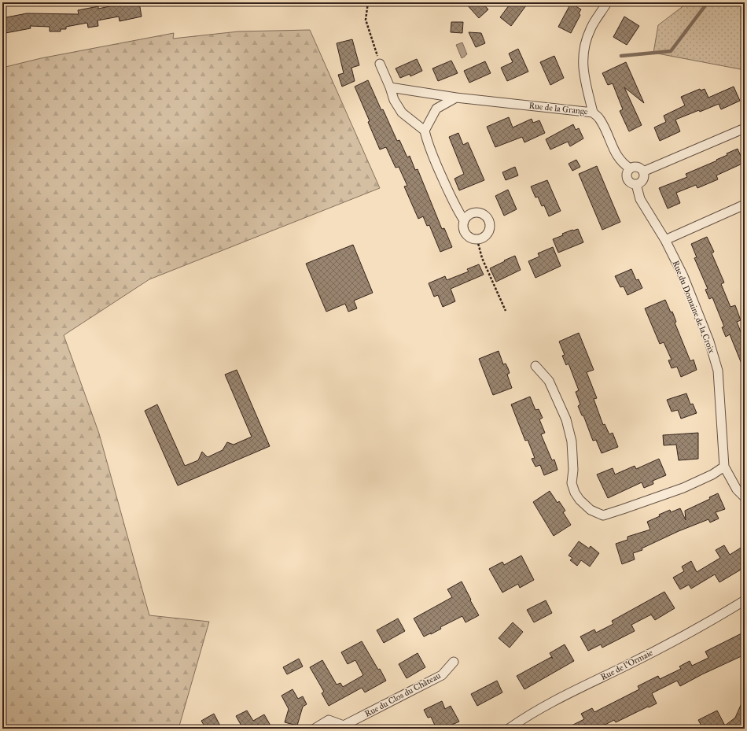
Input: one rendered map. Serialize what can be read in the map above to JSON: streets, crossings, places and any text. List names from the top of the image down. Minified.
{"streets":{"street":["Rue de la Grange","Rue du Domaine de la Croix","Rue de l'Ormaie","Rue du Clos du Château"]}}
